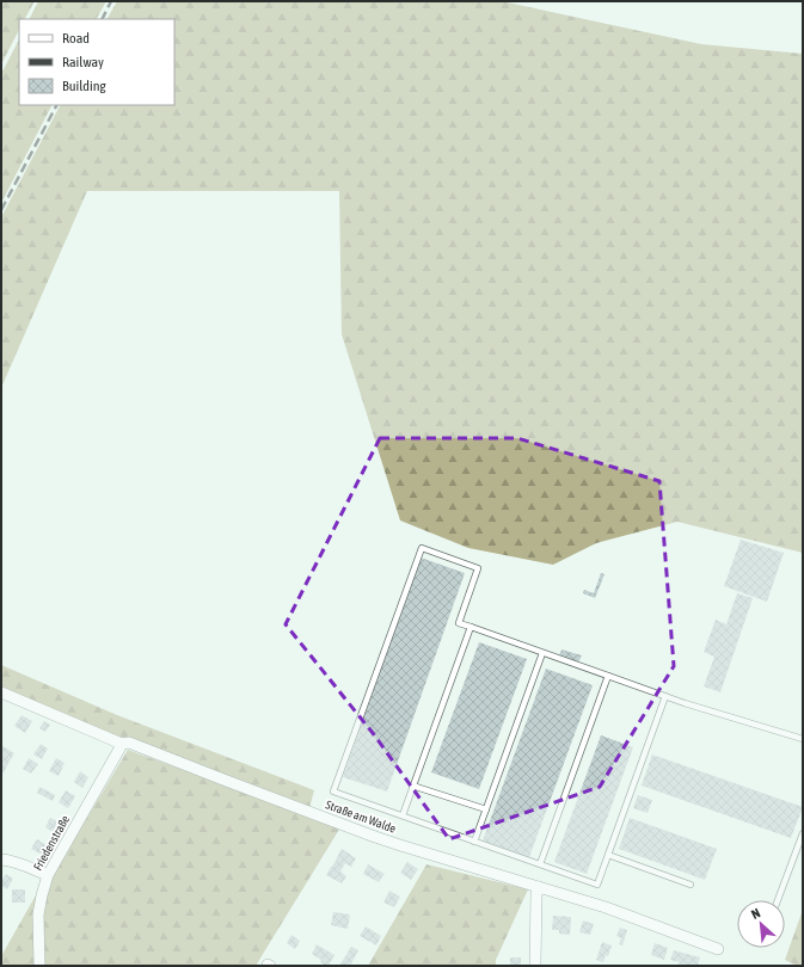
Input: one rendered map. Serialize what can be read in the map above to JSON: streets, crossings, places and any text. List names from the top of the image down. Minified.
{"streets":{"street":["Straße am Walde","Friedenstraße"]},"crossings":[["Straße am Walde","Friedenstraße"]],"legend":["Road","Railway","Building"],"north":"top left"}
